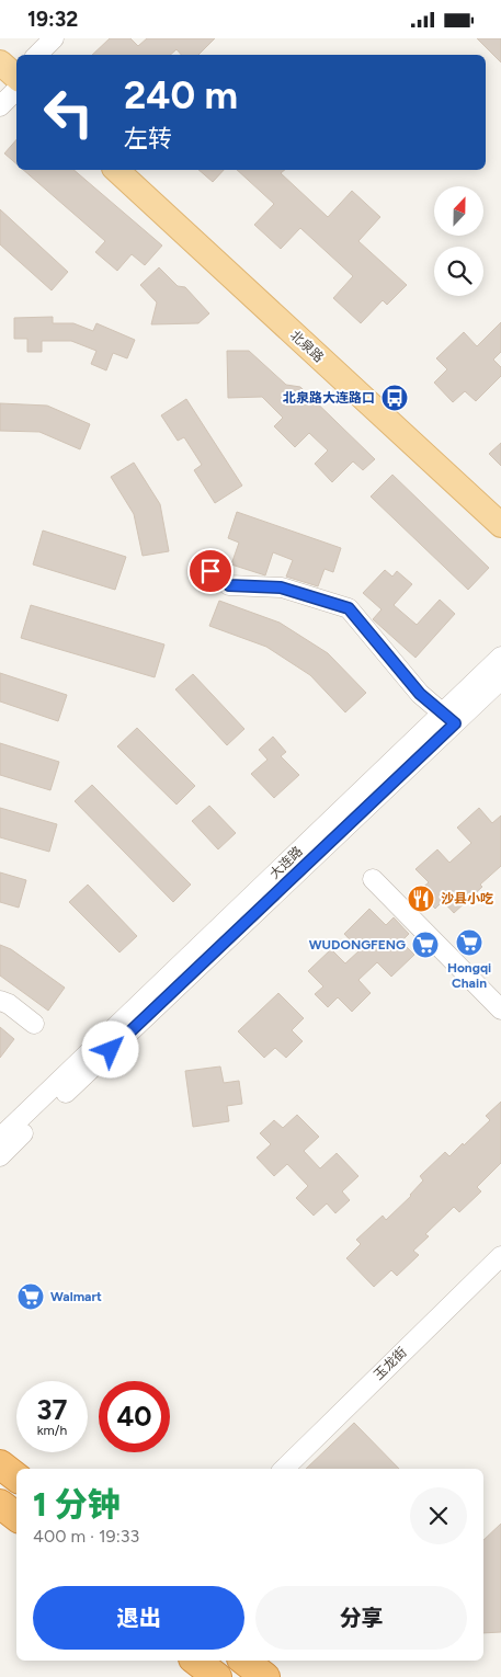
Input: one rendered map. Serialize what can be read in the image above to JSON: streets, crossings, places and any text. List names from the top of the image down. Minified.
{"streets":{"main road":["北泉路"],"street":["大连路","玉龙街"]},"places":{"bus stop":["北泉路大连路口"],"restaurant":["沙县小吃"],"supermarket":["Hongqi Chain","WUDONGFENG","Walmart"]},"north":"top","page":{"status":"19:32","turn":["240 m","左转"],"speed":"37 km/h","limit":"40","heading":["1 分钟","400 m · 19:33"],"buttons":["退出","分享"]}}
